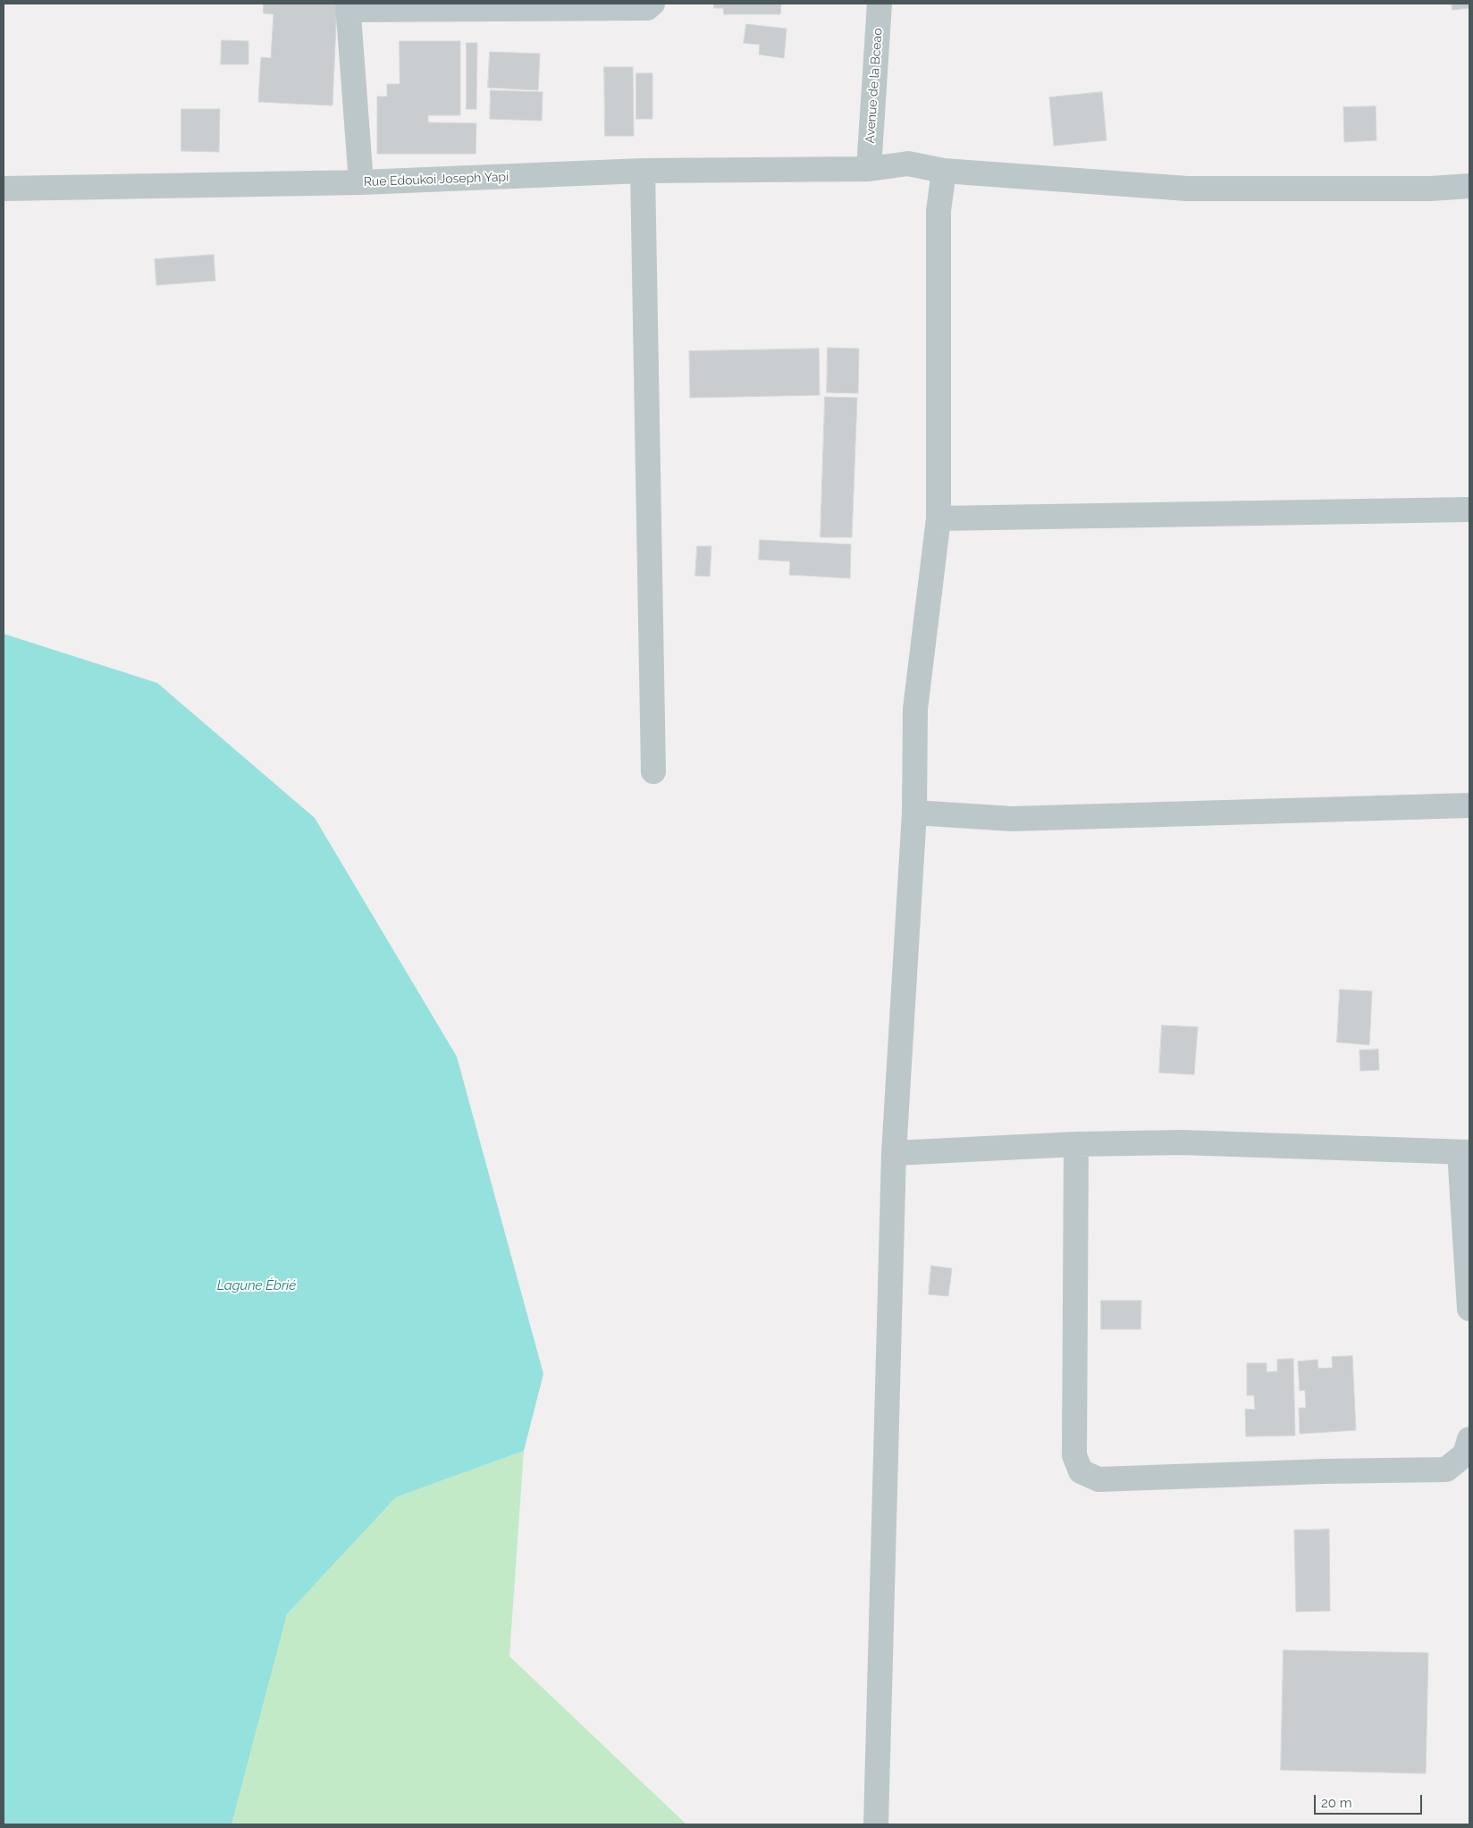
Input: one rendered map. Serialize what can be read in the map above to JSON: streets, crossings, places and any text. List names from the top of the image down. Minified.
{"streets":{"street":["Avenue de la Bceao","Rue Edoukoi Joseph Yapi"]},"crossings":[["Avenue de la Bceao","Rue Edoukoi Joseph Yapi"]],"water":["Lagune Ébrié"],"scale_bar":"20 m"}
